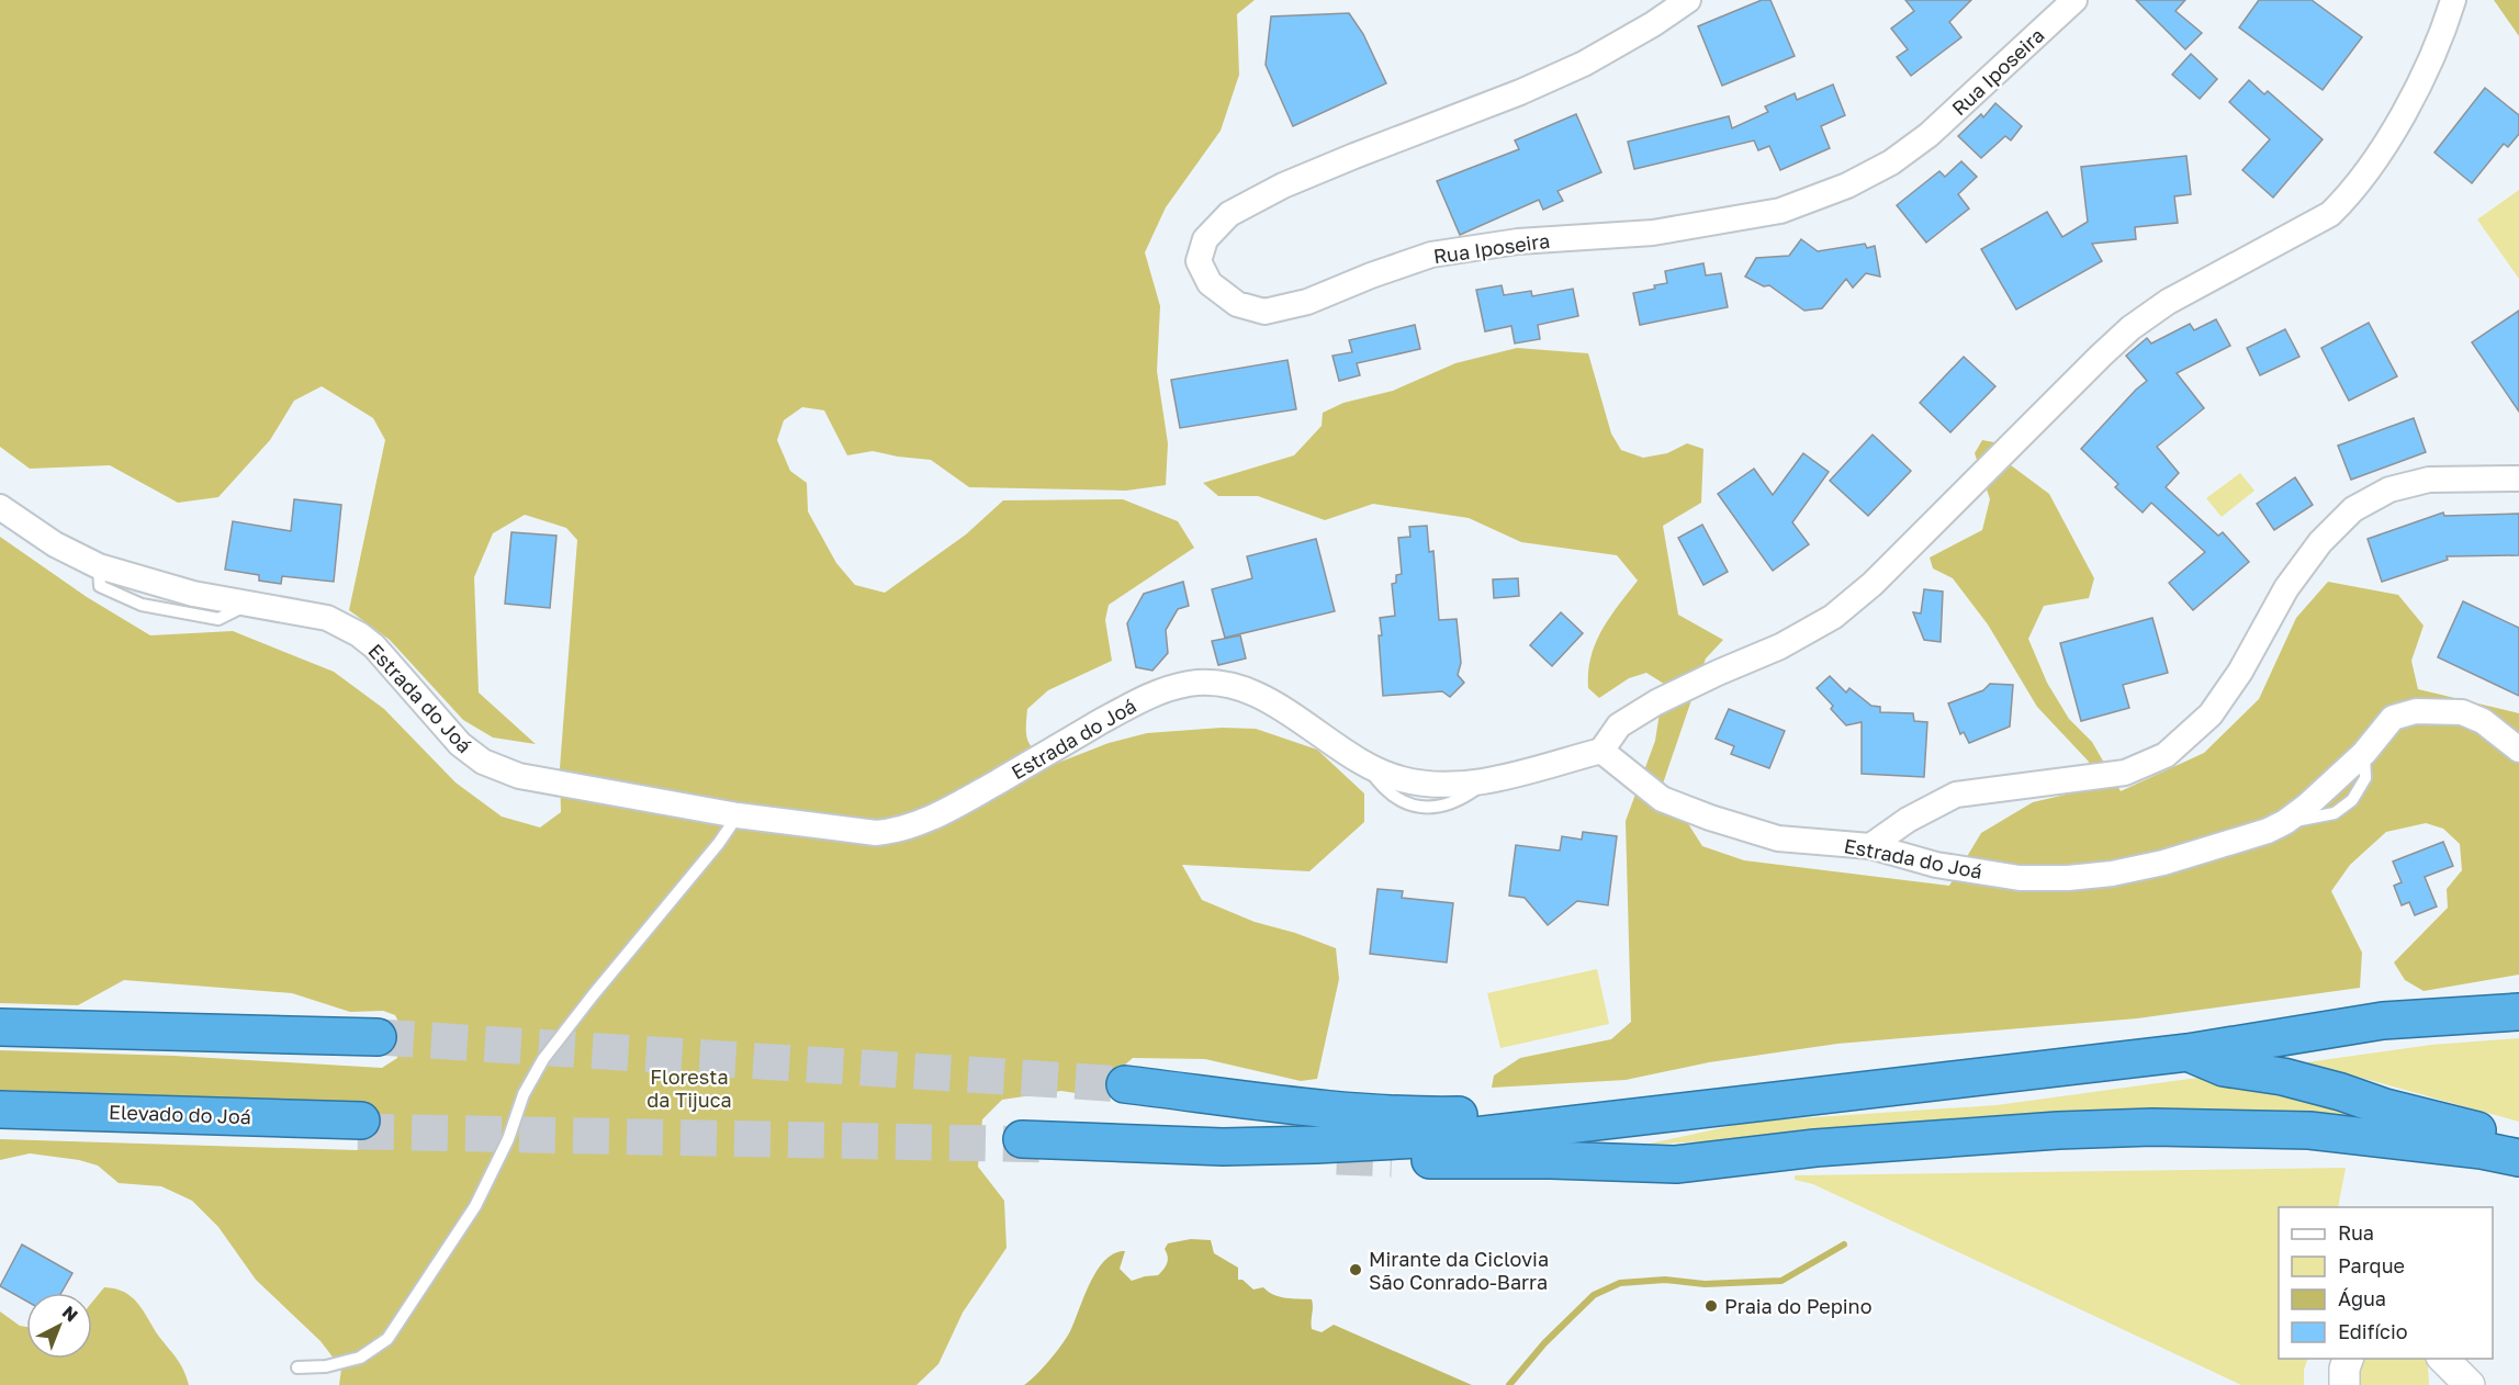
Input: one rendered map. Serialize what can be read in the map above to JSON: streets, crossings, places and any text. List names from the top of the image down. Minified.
{"streets":{"highway":["Elevado do Joá"],"street":["Rua Iposeira","Estrada do Joá"]},"parks":["Floresta da Tijuca"],"places":["Mirante da Ciclovia São Conrado-Barra","Praia do Pepino"],"legend":["Rua","Parque","Água","Edifício"],"north":"top right"}
